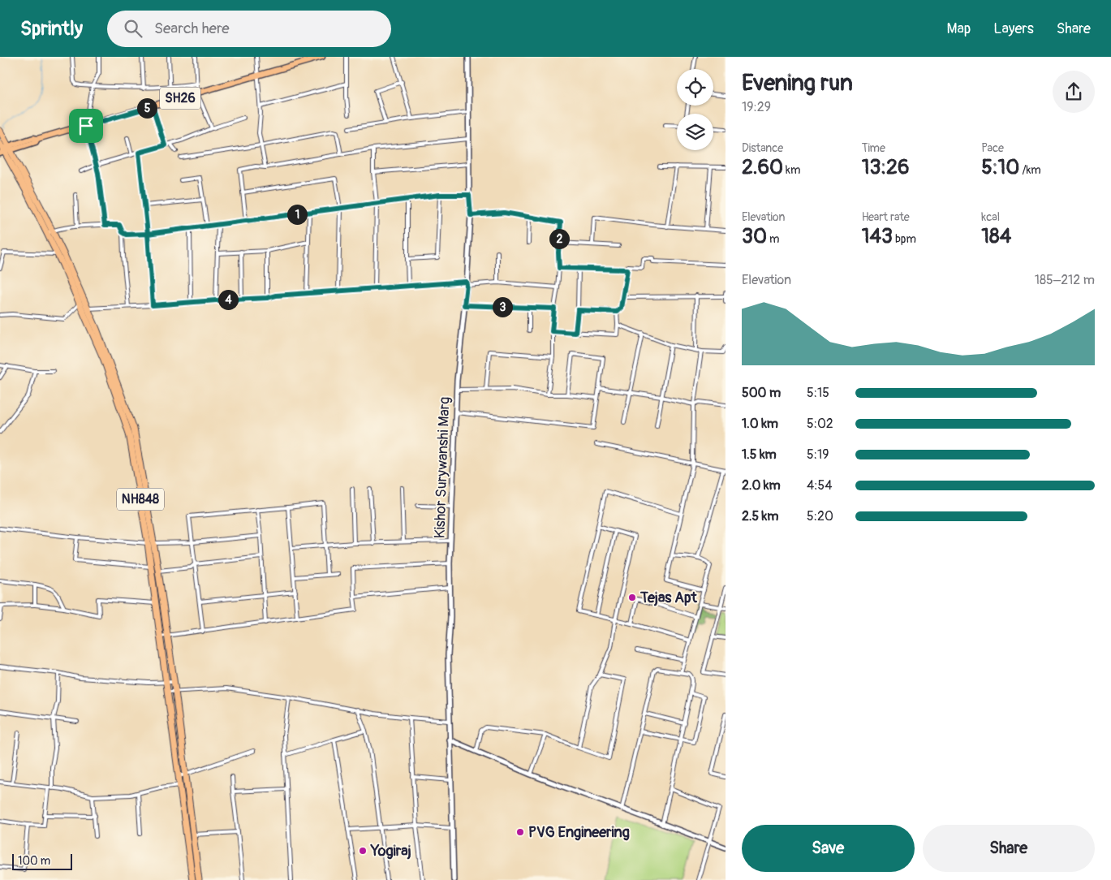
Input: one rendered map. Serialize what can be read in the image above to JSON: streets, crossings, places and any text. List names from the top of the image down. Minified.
{"streets":{"highway":["NH848"],"main road":["SH26"],"street":["Kishor Surywanshi Marg"]},"crossings":[["SH26","NH848"]],"places":["Tejas Apt","PVG Engineering","Yogiraj"],"scale_bar":"100 m","page":{"header":"Sprintly","search":"Search here","nav":["Map","Layers","Share"],"heading":["Evening run","19:29"],"pins":["5","1","2","4","3"],"stats":[["Distance","2.60 km"],["Time","13:26"],["Pace","5:10 /km"],["Elevation","30 m"],["Heart rate","143 bpm"],["kcal","184"]],"chart":["Elevation","185–212 m"],"list":[{"name":"500 m","note":"5:15"},{"name":"1.0 km","note":"5:02"},{"name":"1.5 km","note":"5:19"},{"name":"2.0 km","note":"4:54"},{"name":"2.5 km","note":"5:20"}],"buttons":["Save","Share"],"scale":"100 m"}}
